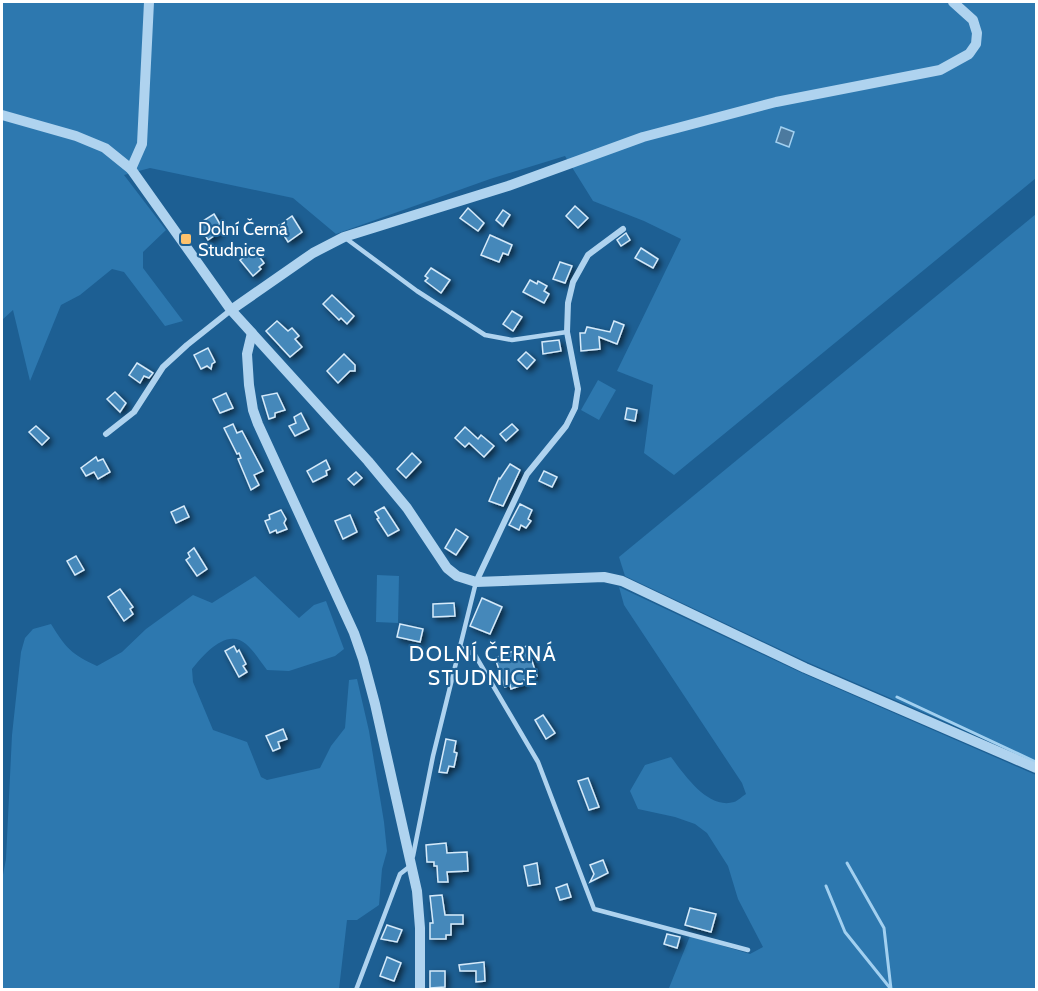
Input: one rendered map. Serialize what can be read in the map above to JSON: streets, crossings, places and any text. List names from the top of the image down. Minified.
{"districts":["DOLNÍ ČERNÁ STUDNICE"],"places":{"transit":["Dolní Černá Studnice"]}}
